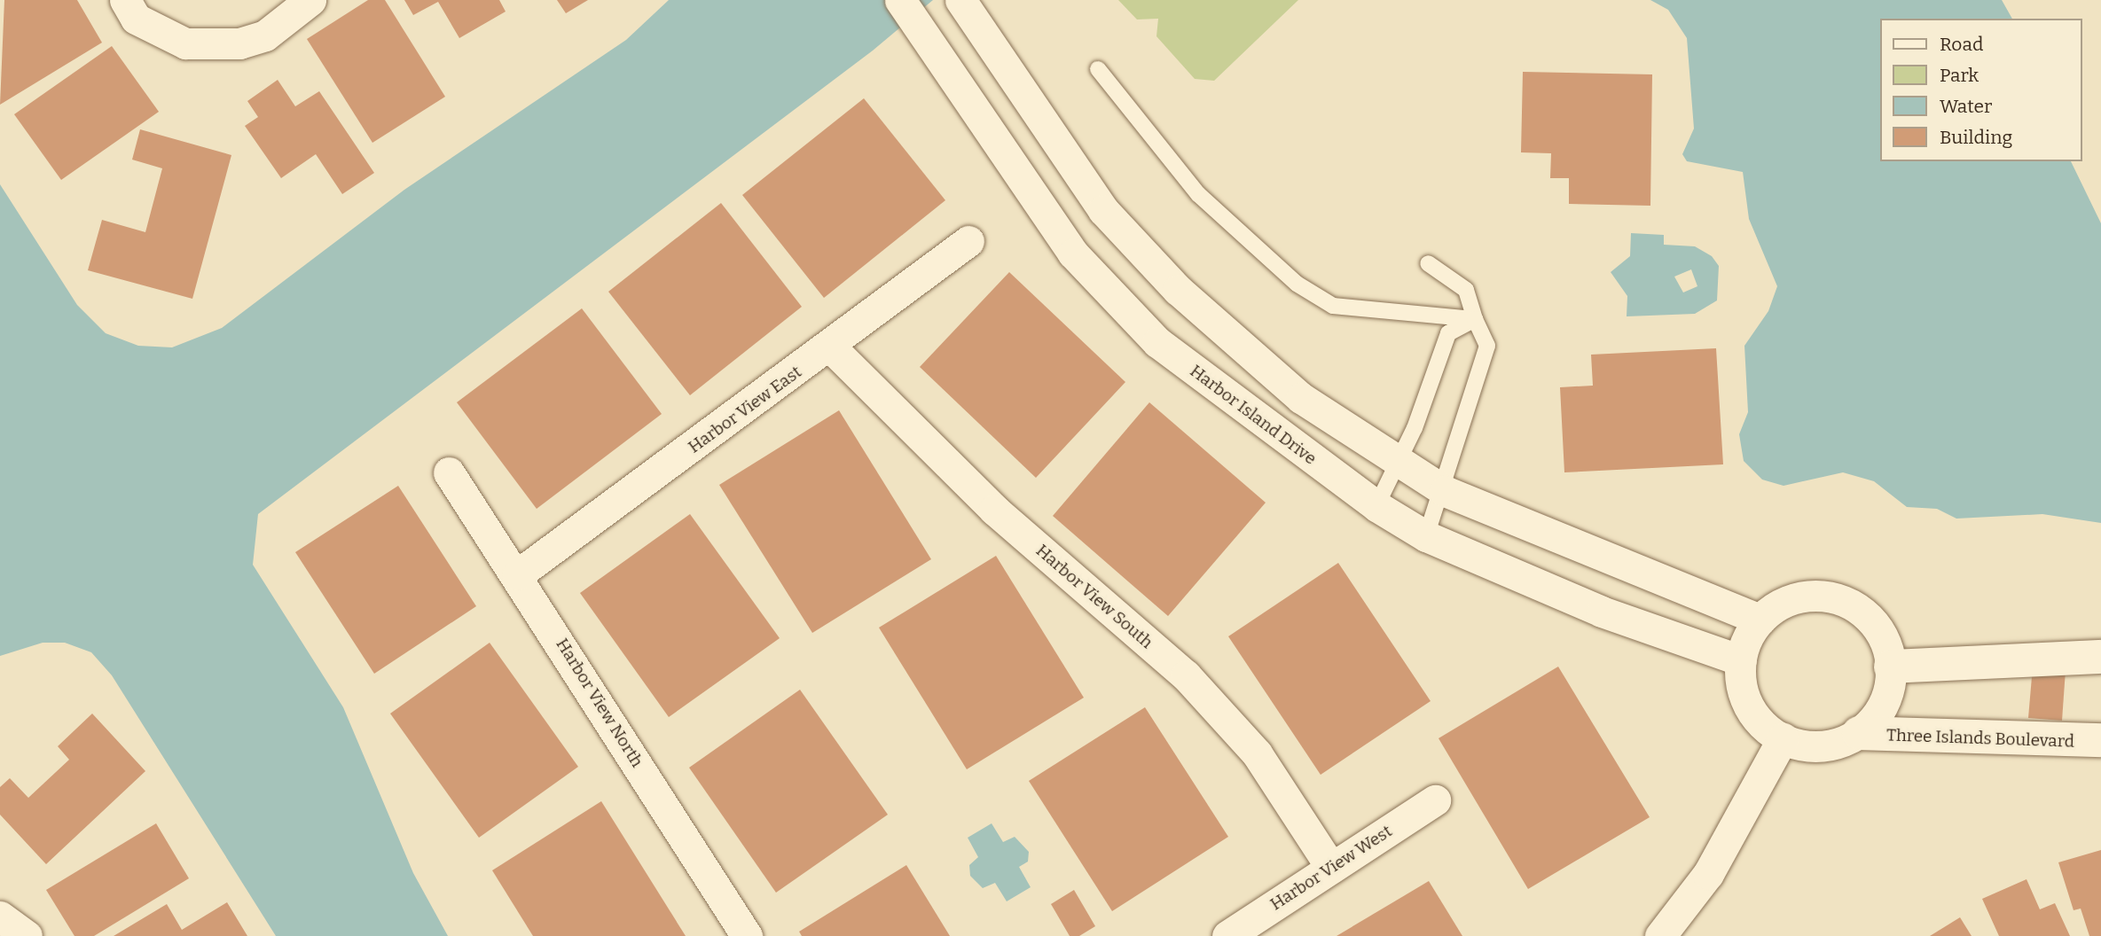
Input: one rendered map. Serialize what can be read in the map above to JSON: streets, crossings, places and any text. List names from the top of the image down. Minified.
{"streets":{"street":["Harbor View East","Harbor Island Drive","Harbor View South","Harbor View North","Three Islands Boulevard","Harbor View West"]},"crossings":[["Harbor View East","Harbor View South"],["Harbor View East","Harbor View North"],["Harbor Island Drive","Three Islands Boulevard"],["Harbor View South","Harbor View West"]],"legend":["Road","Park","Water","Building"]}
